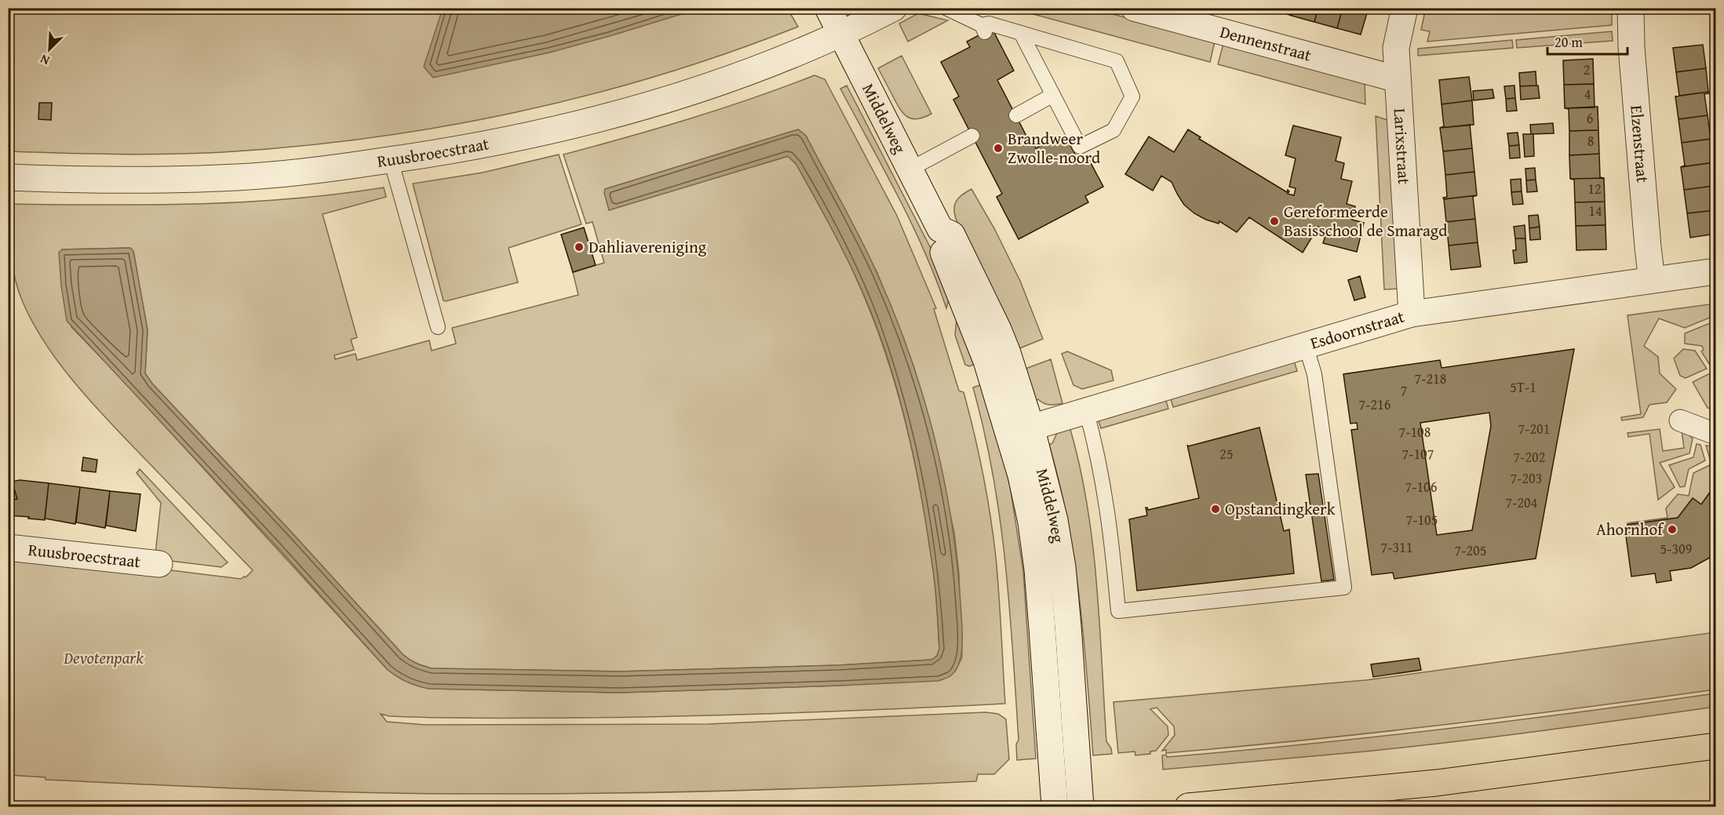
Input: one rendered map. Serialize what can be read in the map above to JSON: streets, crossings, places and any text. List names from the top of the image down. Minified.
{"streets":{"street":["Dennenstraat","Middelweg","Elzenstraat","Larixstraat","Ruusbroecstraat","Esdoornstraat"]},"crossings":[["Dennenstraat","Larixstraat"],["Middelweg","Ruusbroecstraat"],["Middelweg","Esdoornstraat"],["Elzenstraat","Esdoornstraat"],["Larixstraat","Esdoornstraat"]],"parks":["Devotenpark"],"places":["Brandweer Zwolle-noord","Gereformeerde Basisschool de Smaragd","Dahliavereniging","Opstandingkerk","Ahornhof"],"house_numbers":["2","4","6","8","12","14","7-218","5T-1","7","7-216","7-201","7-108","25","7-107","7-202","7-203","7-106","7-204","7-105","7-311","5-309","7-205"],"scale_bar":"20 m","north":"bottom left"}
